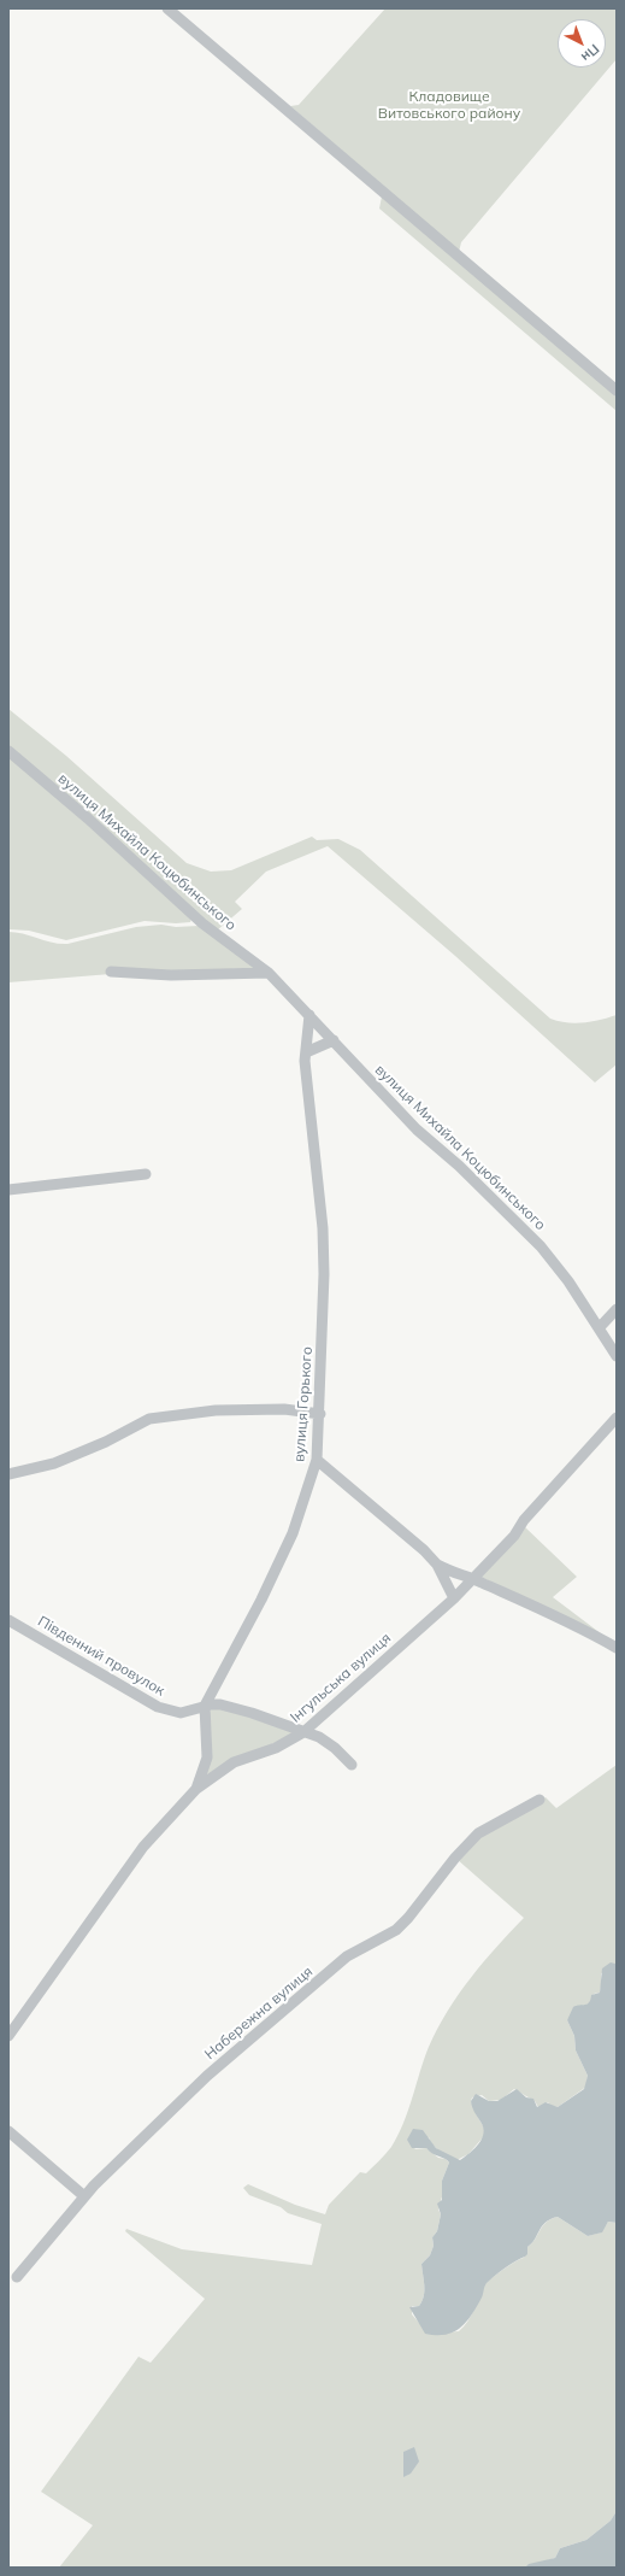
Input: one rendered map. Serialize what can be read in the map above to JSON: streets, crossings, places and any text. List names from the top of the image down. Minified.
{"streets":{"street":["вулиця Михайла Коцюбинського","вулиця Горького","Південний провулок","Інгульська вулиця","Набережна вулиця"]},"crossings":[["вулиця Михайла Коцюбинського","вулиця Горького"]],"parks":["Кладовище Витовського району"],"north":"bottom right"}
